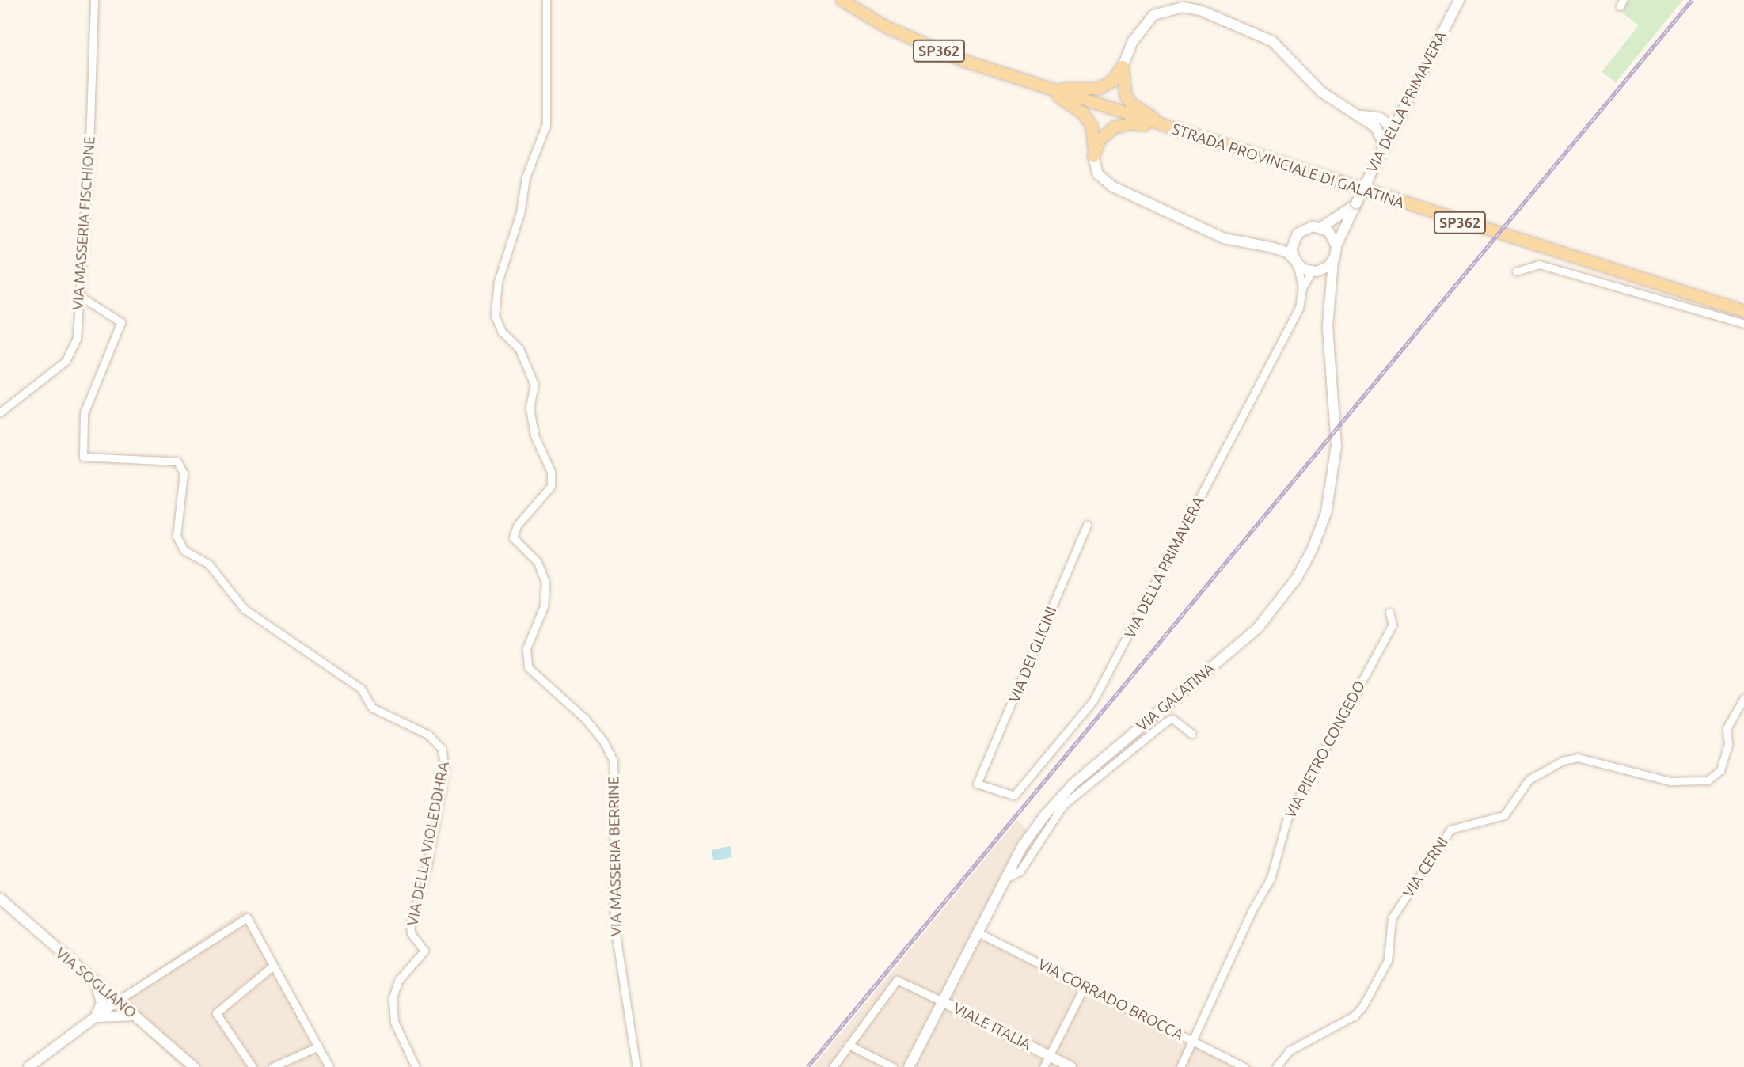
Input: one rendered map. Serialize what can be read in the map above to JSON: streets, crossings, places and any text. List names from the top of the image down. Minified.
{"streets":{"main road":["SP362","STRADA PROVINCIALE DI GALATINA"],"street":["VIA DELLA PRIMAVERA","VIA MASSERIA FISCHIONE","VIA DEI GLICINI","VIA GALATINA","VIA PIETRO CONGEDO","VIA DELLA VIOLEDDHRA","VIA MASSERIA BERRINE","VIA CERNI","VIA SOGLIANO","VIA CORRADO BROCCA","VIALE ITALIA"]},"crossings":[["VIA DELLA PRIMAVERA","VIA DEI GLICINI"],["VIA DELLA PRIMAVERA","VIA GALATINA"],["VIA MASSERIA FISCHIONE","VIA DELLA VIOLEDDHRA"],["VIA GALATINA","VIA CORRADO BROCCA"],["VIA GALATINA","VIALE ITALIA"],["VIA PIETRO CONGEDO","VIA CORRADO BROCCA"]]}
